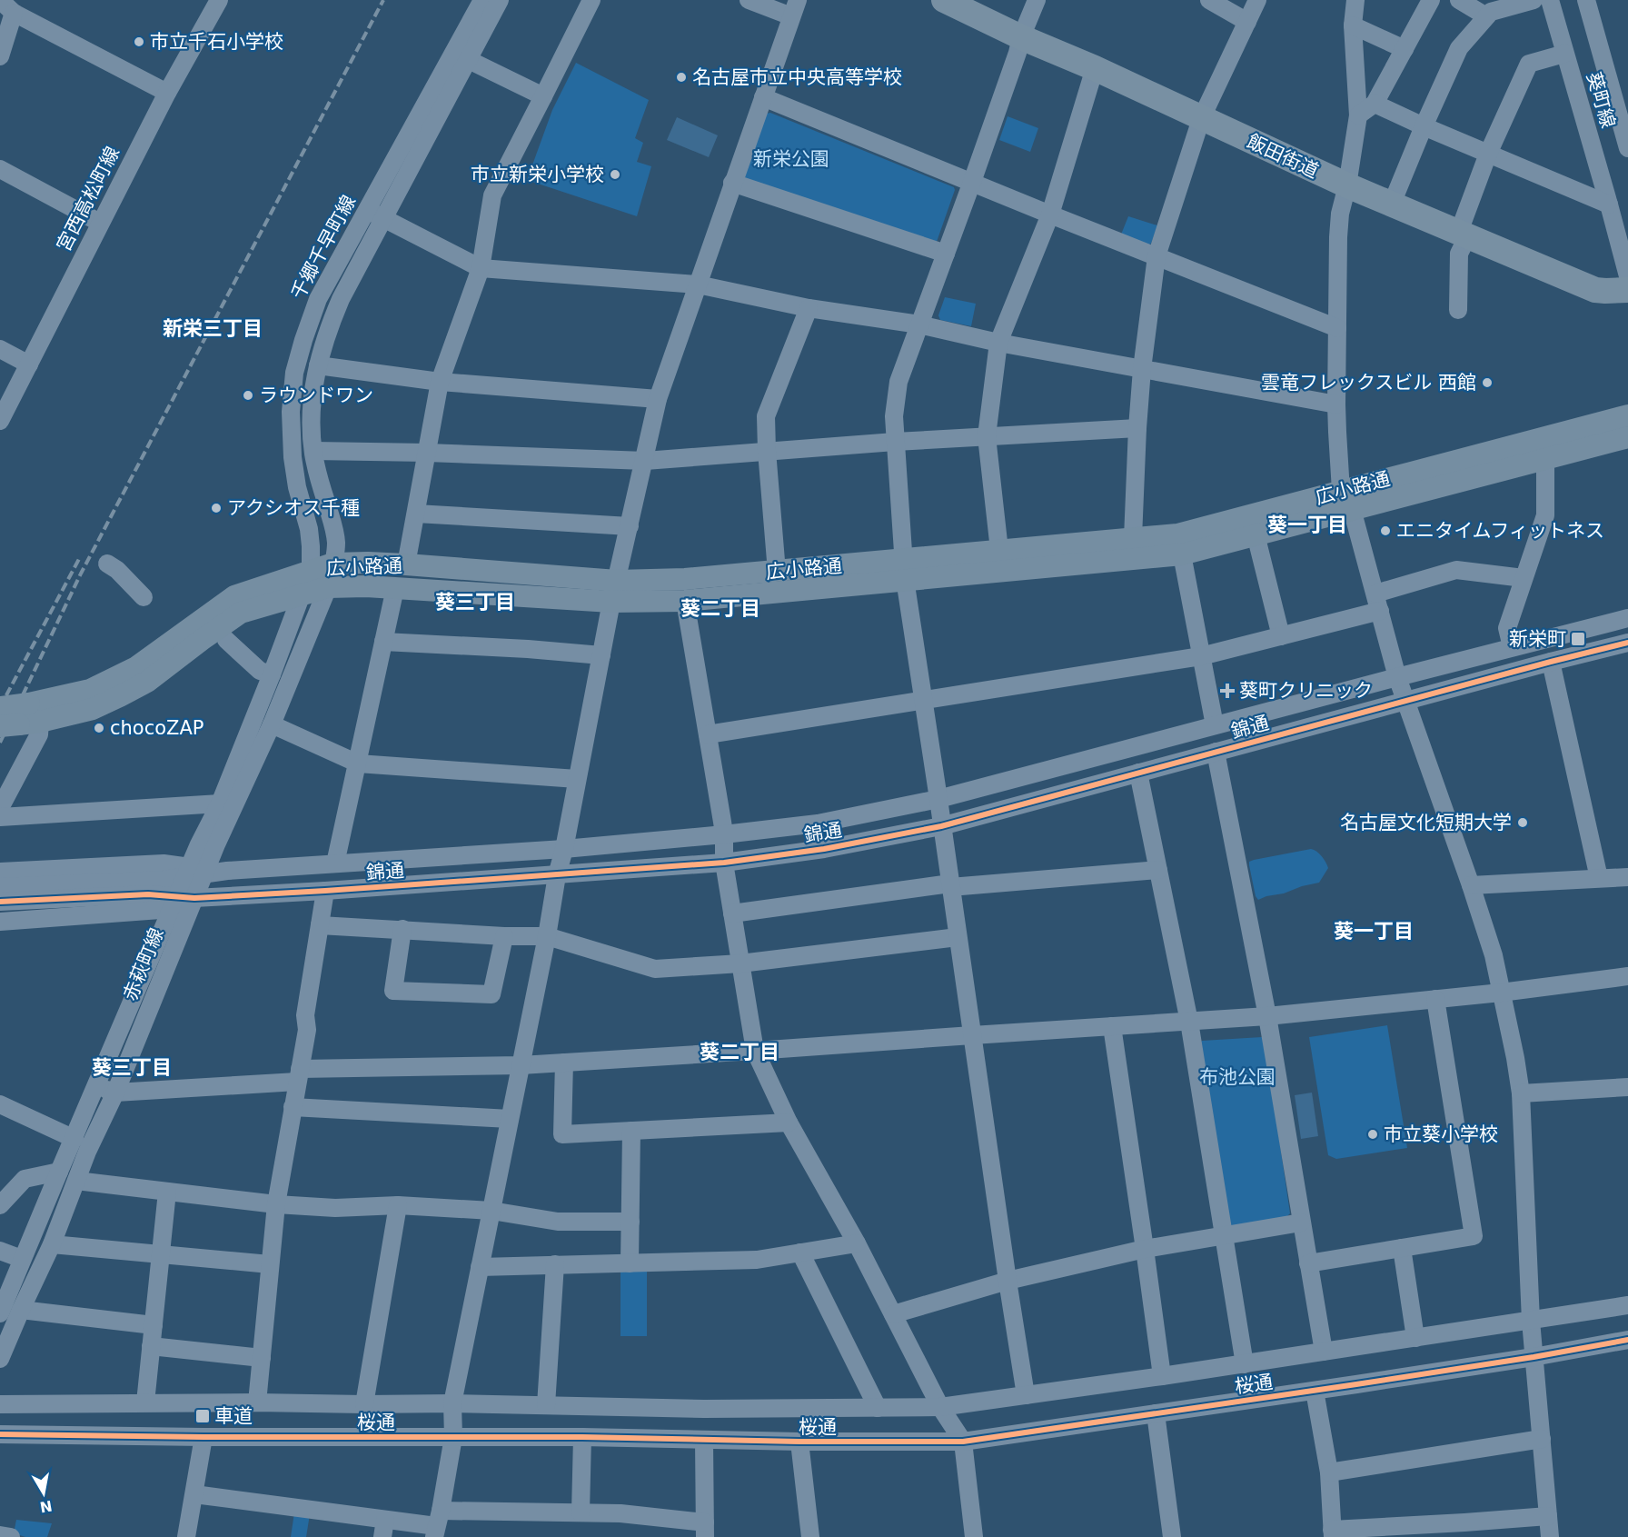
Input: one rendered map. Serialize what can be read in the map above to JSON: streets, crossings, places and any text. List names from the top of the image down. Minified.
{"streets":{"highway":["飯田街道"],"main road":["広小路通"],"street":["葵町線","宮西高松町線","千郷千早町線","錦通","赤萩町線","桜通"]},"crossings":[["千郷千早町線","広小路通"],["千郷千早町線","赤萩町線"],["広小路通","赤萩町線"],["錦通","赤萩町線"]],"districts":["新栄三丁目","葵一丁目","葵三丁目","葵二丁目","葵一丁目","葵二丁目","葵三丁目"],"parks":["新栄公園","布池公園"],"places":{"other":["市立千石小学校","名古屋市立中央高等学校","市立新栄小学校","雲竜フレックスビル 西館","ラウンドワン","アクシオス千種","エニタイムフィットネス","chocoZAP","名古屋文化短期大学","市立葵小学校"],"transit":["新栄町","車道"],"health":["葵町クリニック"]},"north":"bottom"}
